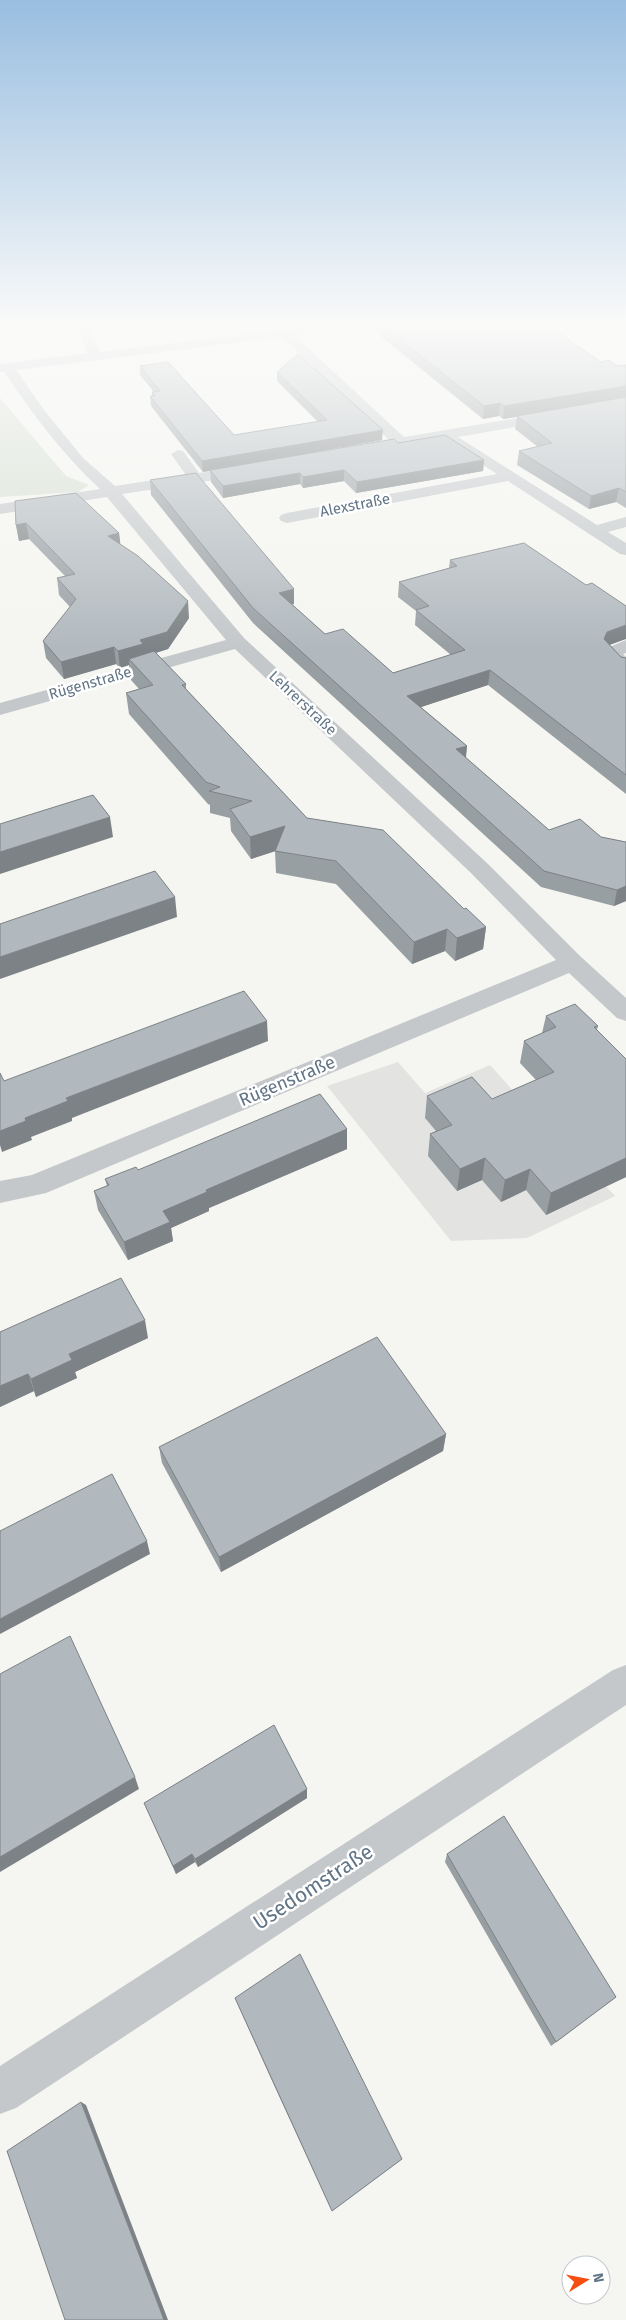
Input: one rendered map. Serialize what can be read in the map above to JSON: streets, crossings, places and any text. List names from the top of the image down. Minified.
{"streets":{"street":["Alexstraße","Rügenstraße","Lehrerstraße","Usedomstraße"]},"crossings":[["Rügenstraße","Lehrerstraße"]],"north":"right"}
